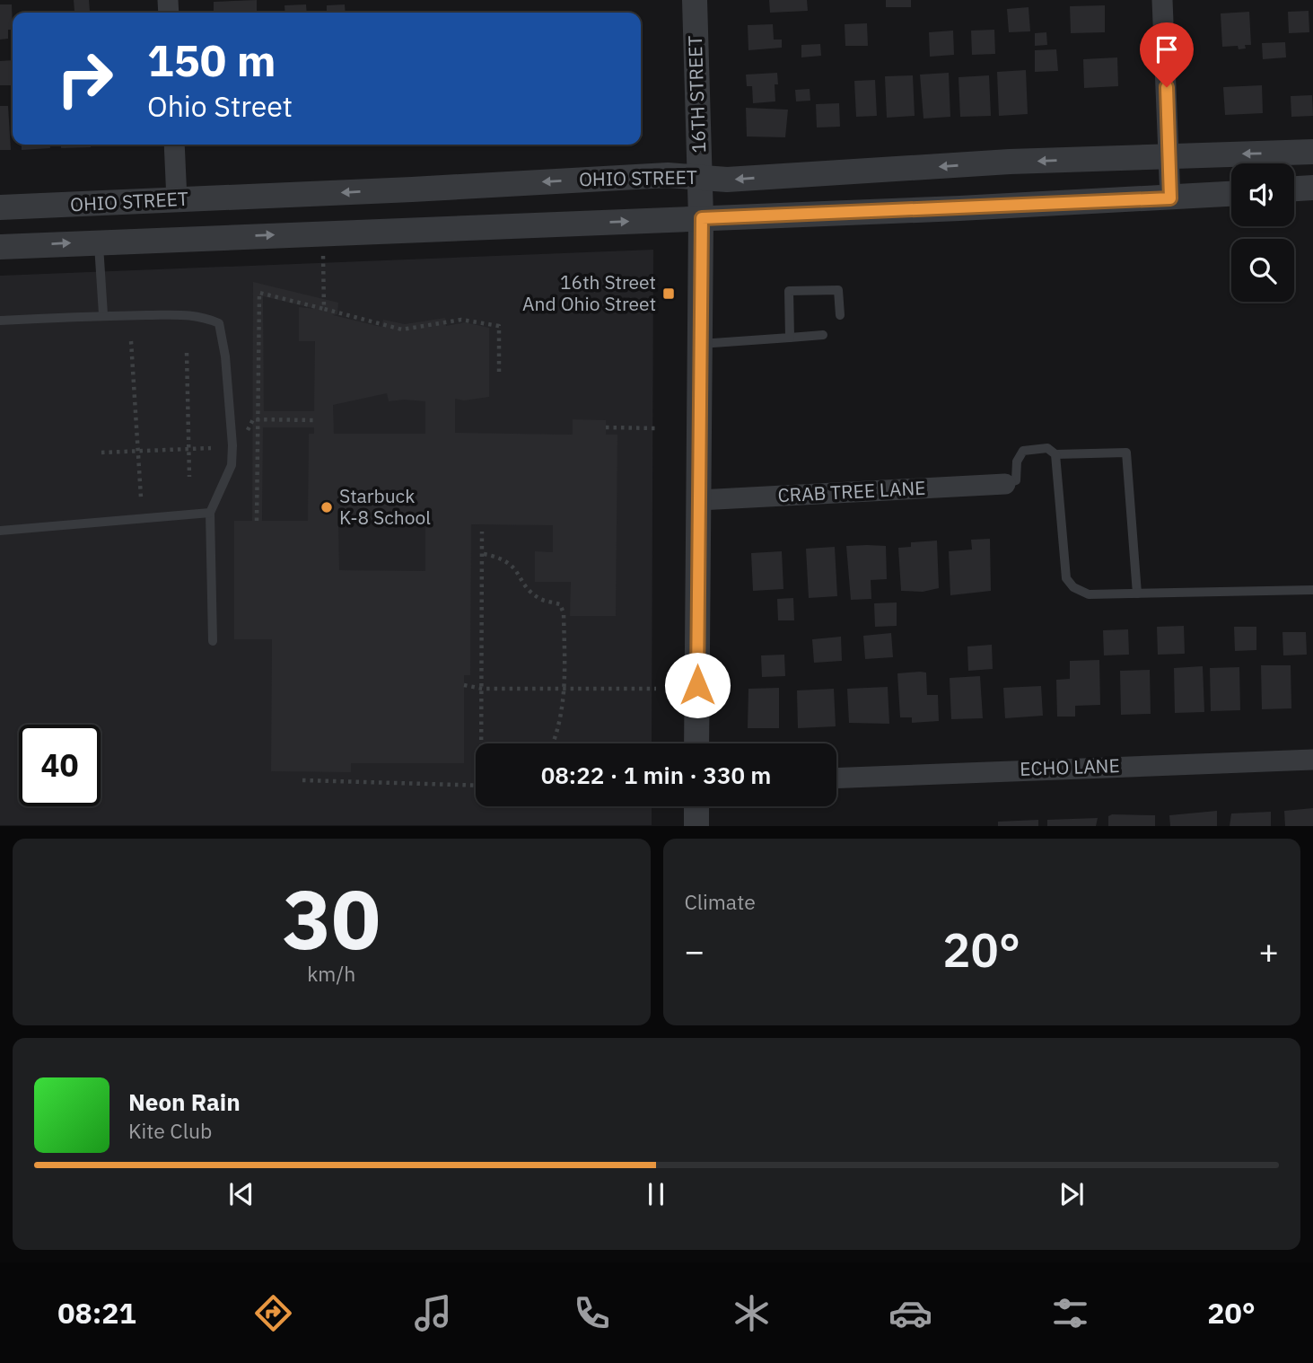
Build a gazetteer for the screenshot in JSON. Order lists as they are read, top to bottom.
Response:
{
  "streets": {
    "street": [
      "16TH STREET",
      "OHIO STREET",
      "CRAB TREE LANE",
      "ECHO LANE"
    ]
  },
  "crossings": [
    ["16TH STREET", "OHIO STREET"],
    ["16TH STREET", "CRAB TREE LANE"]
  ],
  "places": {
    "transit": ["16th Street And Ohio Street"],
    "other": ["Starbuck K-8 School"]
  },
  "page": {
    "turn": ["150 m", "Ohio Street"],
    "limit": "40",
    "trip": "08:22 · 1 min · 330 m",
    "tile": [
      ["30", "km/h"],
      "Climate"
    ],
    "heat": ["−", "20°", "+"],
    "song": ["Neon Rain", "Kite Club"],
    "tabs": ["08:21", "20°"]
  }
}
